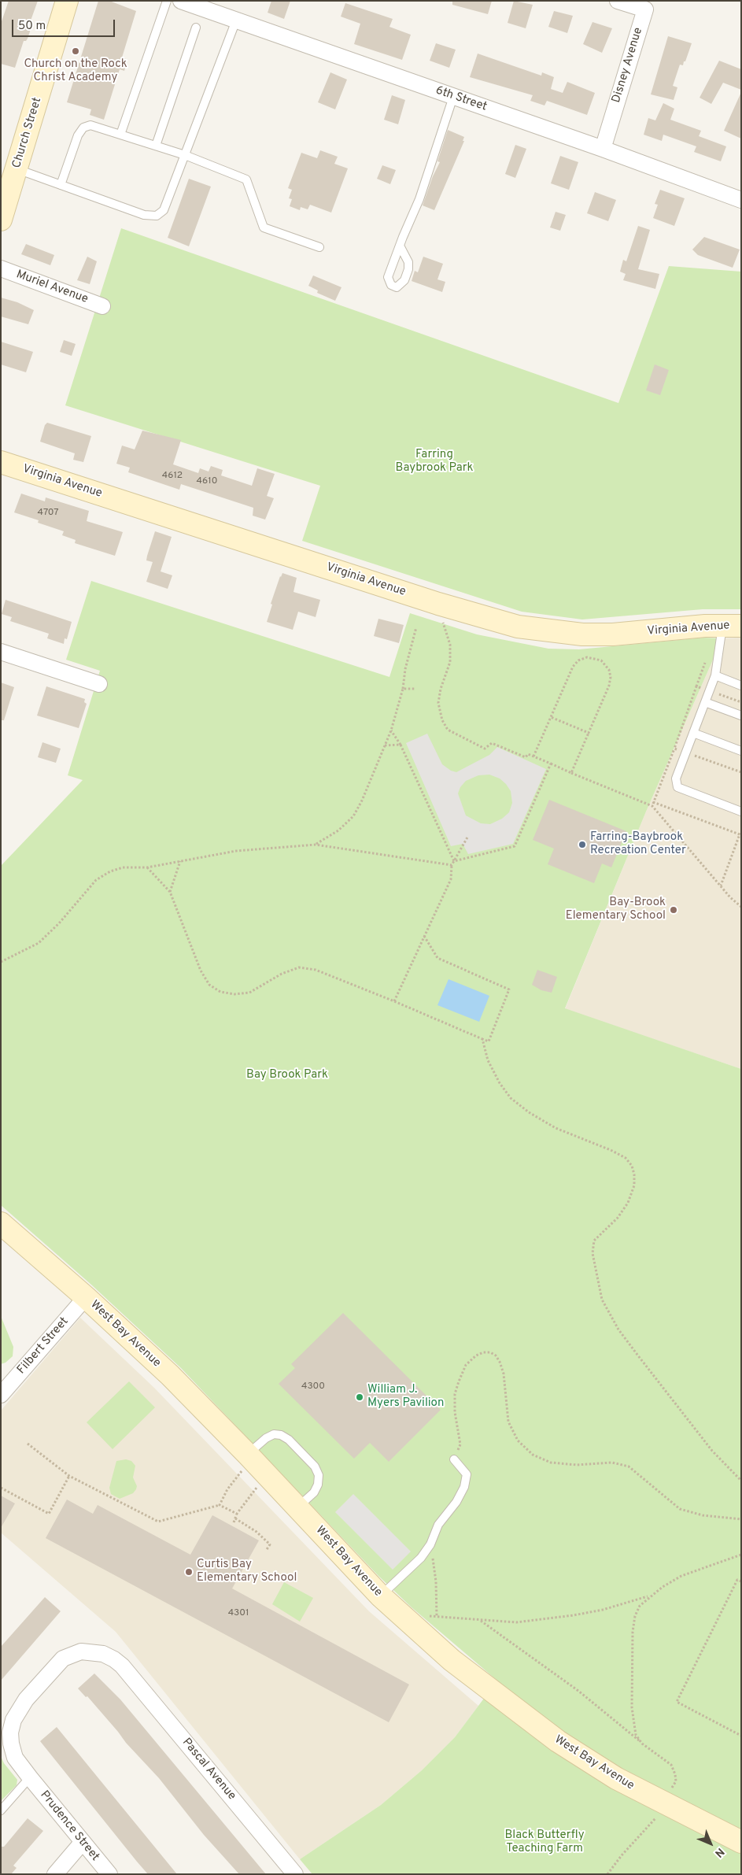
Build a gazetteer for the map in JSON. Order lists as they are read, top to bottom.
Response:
{
  "streets": {
    "street": [
      "Disney Avenue",
      "6th Street",
      "Church Street",
      "Muriel Avenue",
      "Virginia Avenue",
      "West Bay Avenue",
      "Filbert Street",
      "Pascal Avenue",
      "Prudence Street"
    ]
  },
  "crossings": [
    ["Disney Avenue", "6th Street"],
    ["West Bay Avenue", "Filbert Street"],
    ["Pascal Avenue", "Prudence Street"]
  ],
  "parks": ["Farring Baybrook Park", "Bay Brook Park", "Black Butterfly Teaching Farm"],
  "places": [
    "Church on the Rock Christ Academy",
    "Farring-Baybrook Recreation Center",
    "Bay-Brook Elementary School",
    "William J. Myers Pavilion",
    "Curtis Bay Elementary School"
  ],
  "house_numbers": [
    "4612",
    "4610",
    "4707",
    "4300",
    "4301"
  ],
  "scale_bar": "50 m",
  "north": "bottom right"
}
